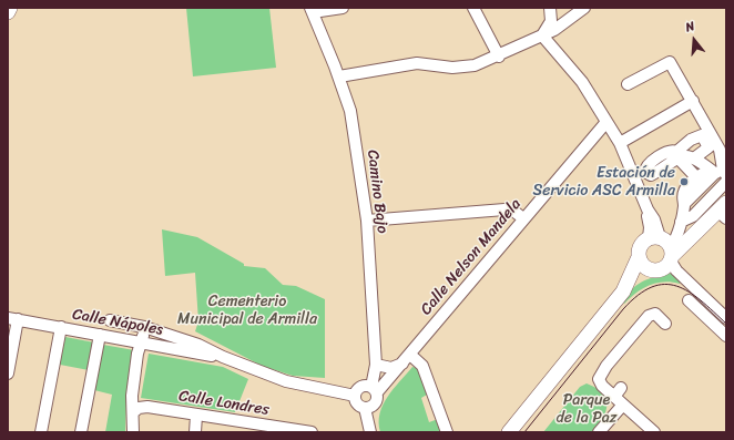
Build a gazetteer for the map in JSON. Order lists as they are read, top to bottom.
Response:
{
  "streets": {
    "street": [
      "Camino Bajo",
      "Calle Nelson Mandela",
      "Calle Nápoles",
      "Calle Londres"
    ]
  },
  "crossings": [
    ["Camino Bajo", "Calle Nelson Mandela"],
    ["Camino Bajo", "Calle Nápoles"],
    ["Calle Nelson Mandela", "Calle Nápoles"]
  ],
  "parks": ["Cementerio Municipal de Armilla", "Parque de la Paz"],
  "places": ["Estación de Servicio ASC Armilla"],
  "north": "top"
}
